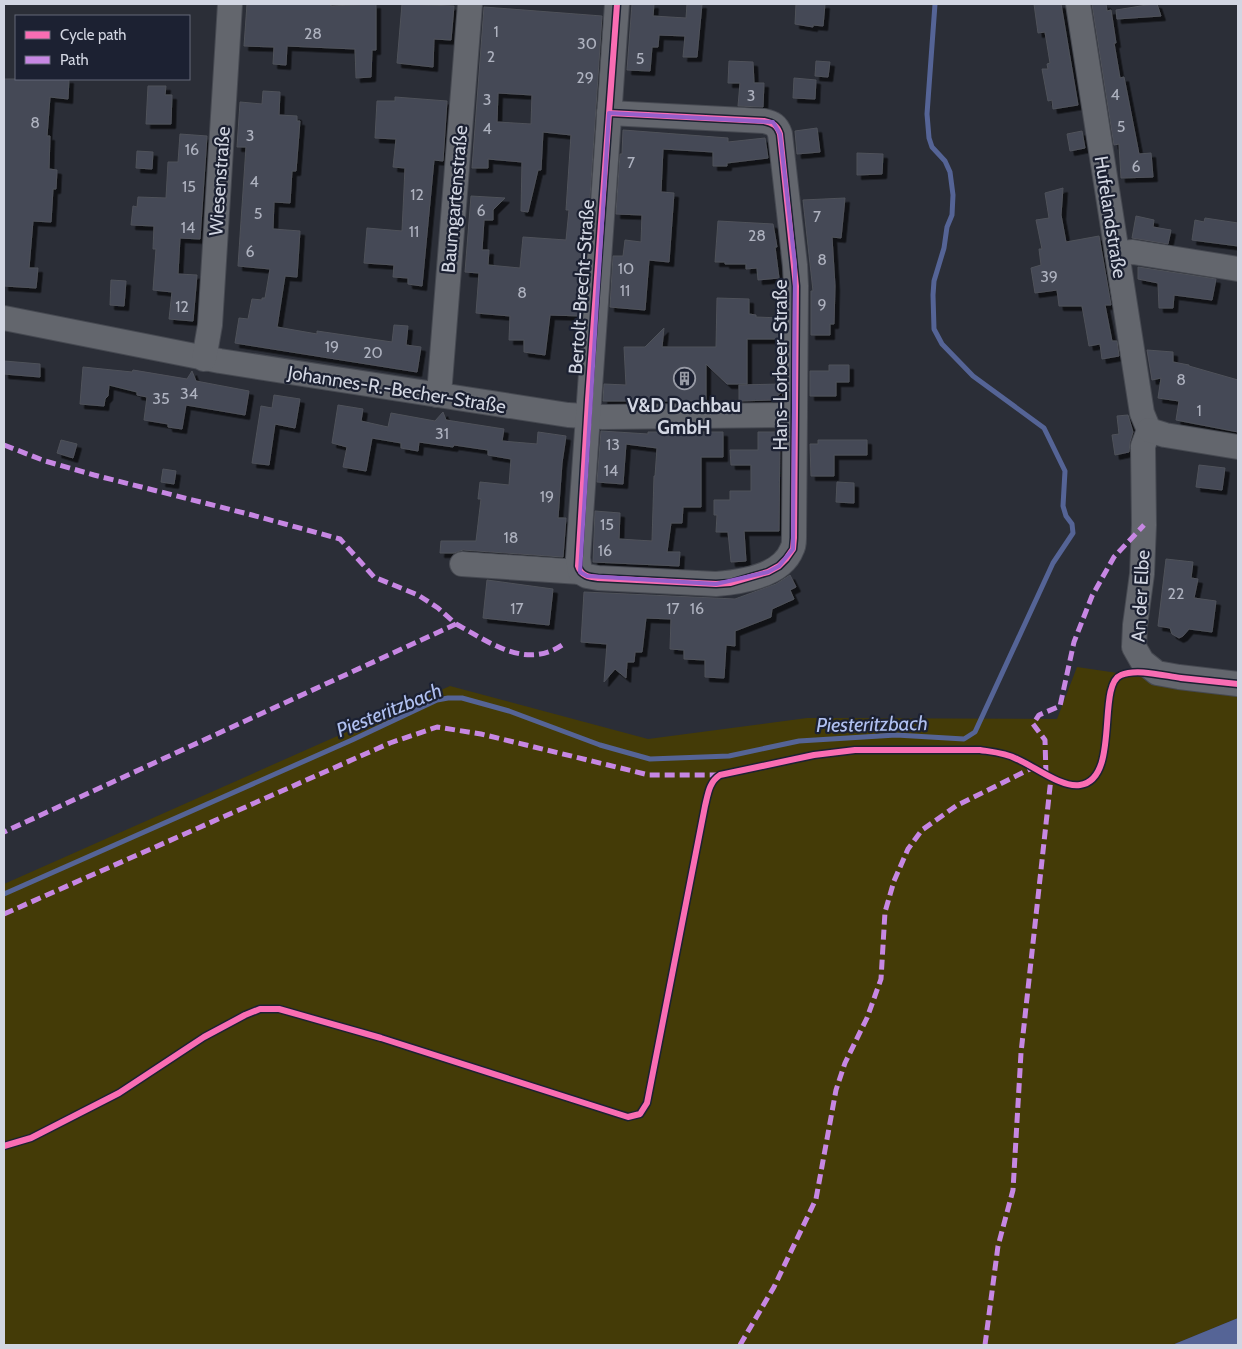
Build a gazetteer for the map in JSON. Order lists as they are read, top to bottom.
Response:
{
  "streets": {
    "street": [
      "Wiesenstraße",
      "Baumgartenstraße",
      "Hufelandstraße",
      "Bertolt-Brecht-Straße",
      "Hans-Lorbeer-Straße",
      "Johannes-R.-Becher-Straße",
      "An der Elbe"
    ]
  },
  "crossings": [
    ["Wiesenstraße", "Johannes-R.-Becher-Straße"],
    ["Baumgartenstraße", "Johannes-R.-Becher-Straße"],
    ["Hufelandstraße", "An der Elbe"],
    ["Bertolt-Brecht-Straße", "Hans-Lorbeer-Straße"],
    ["Bertolt-Brecht-Straße", "Johannes-R.-Becher-Straße"],
    ["Hans-Lorbeer-Straße", "Johannes-R.-Becher-Straße"]
  ],
  "water": ["Piesteritzbach"],
  "places": {
    "building": ["V&D Dachbau GmbH"]
  },
  "house_numbers": [
    "1",
    "28",
    "30",
    "2",
    "5",
    "29",
    "4",
    "3",
    "3",
    "8",
    "5",
    "4",
    "3",
    "16",
    "7",
    "6",
    "4",
    "15",
    "12",
    "6",
    "5",
    "7",
    "14",
    "11",
    "28",
    "6",
    "8",
    "10",
    "39",
    "11",
    "8",
    "9",
    "12",
    "19",
    "20",
    "8",
    "34",
    "35",
    "1",
    "31",
    "13",
    "14",
    "19",
    "15",
    "18",
    "16",
    "22",
    "17",
    "17",
    "16"
  ],
  "legend": ["Cycle path", "Path"]
}
